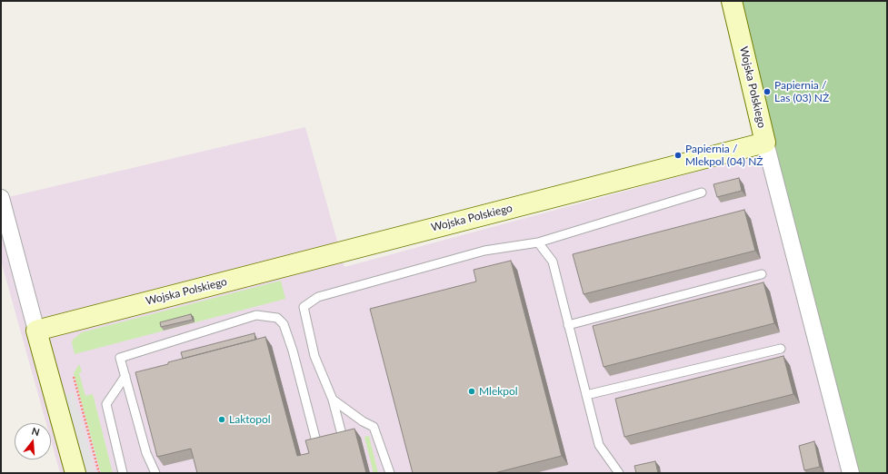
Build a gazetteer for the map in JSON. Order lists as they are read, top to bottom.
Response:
{
  "streets": {
    "street": ["Wojska Polskiego"]
  },
  "places": [
    "Papiernia / Las (03) NŻ",
    "Papiernia / Mlekpol (04) NŻ",
    "Mlekpol",
    "Laktopol"
  ],
  "north": "top"
}
